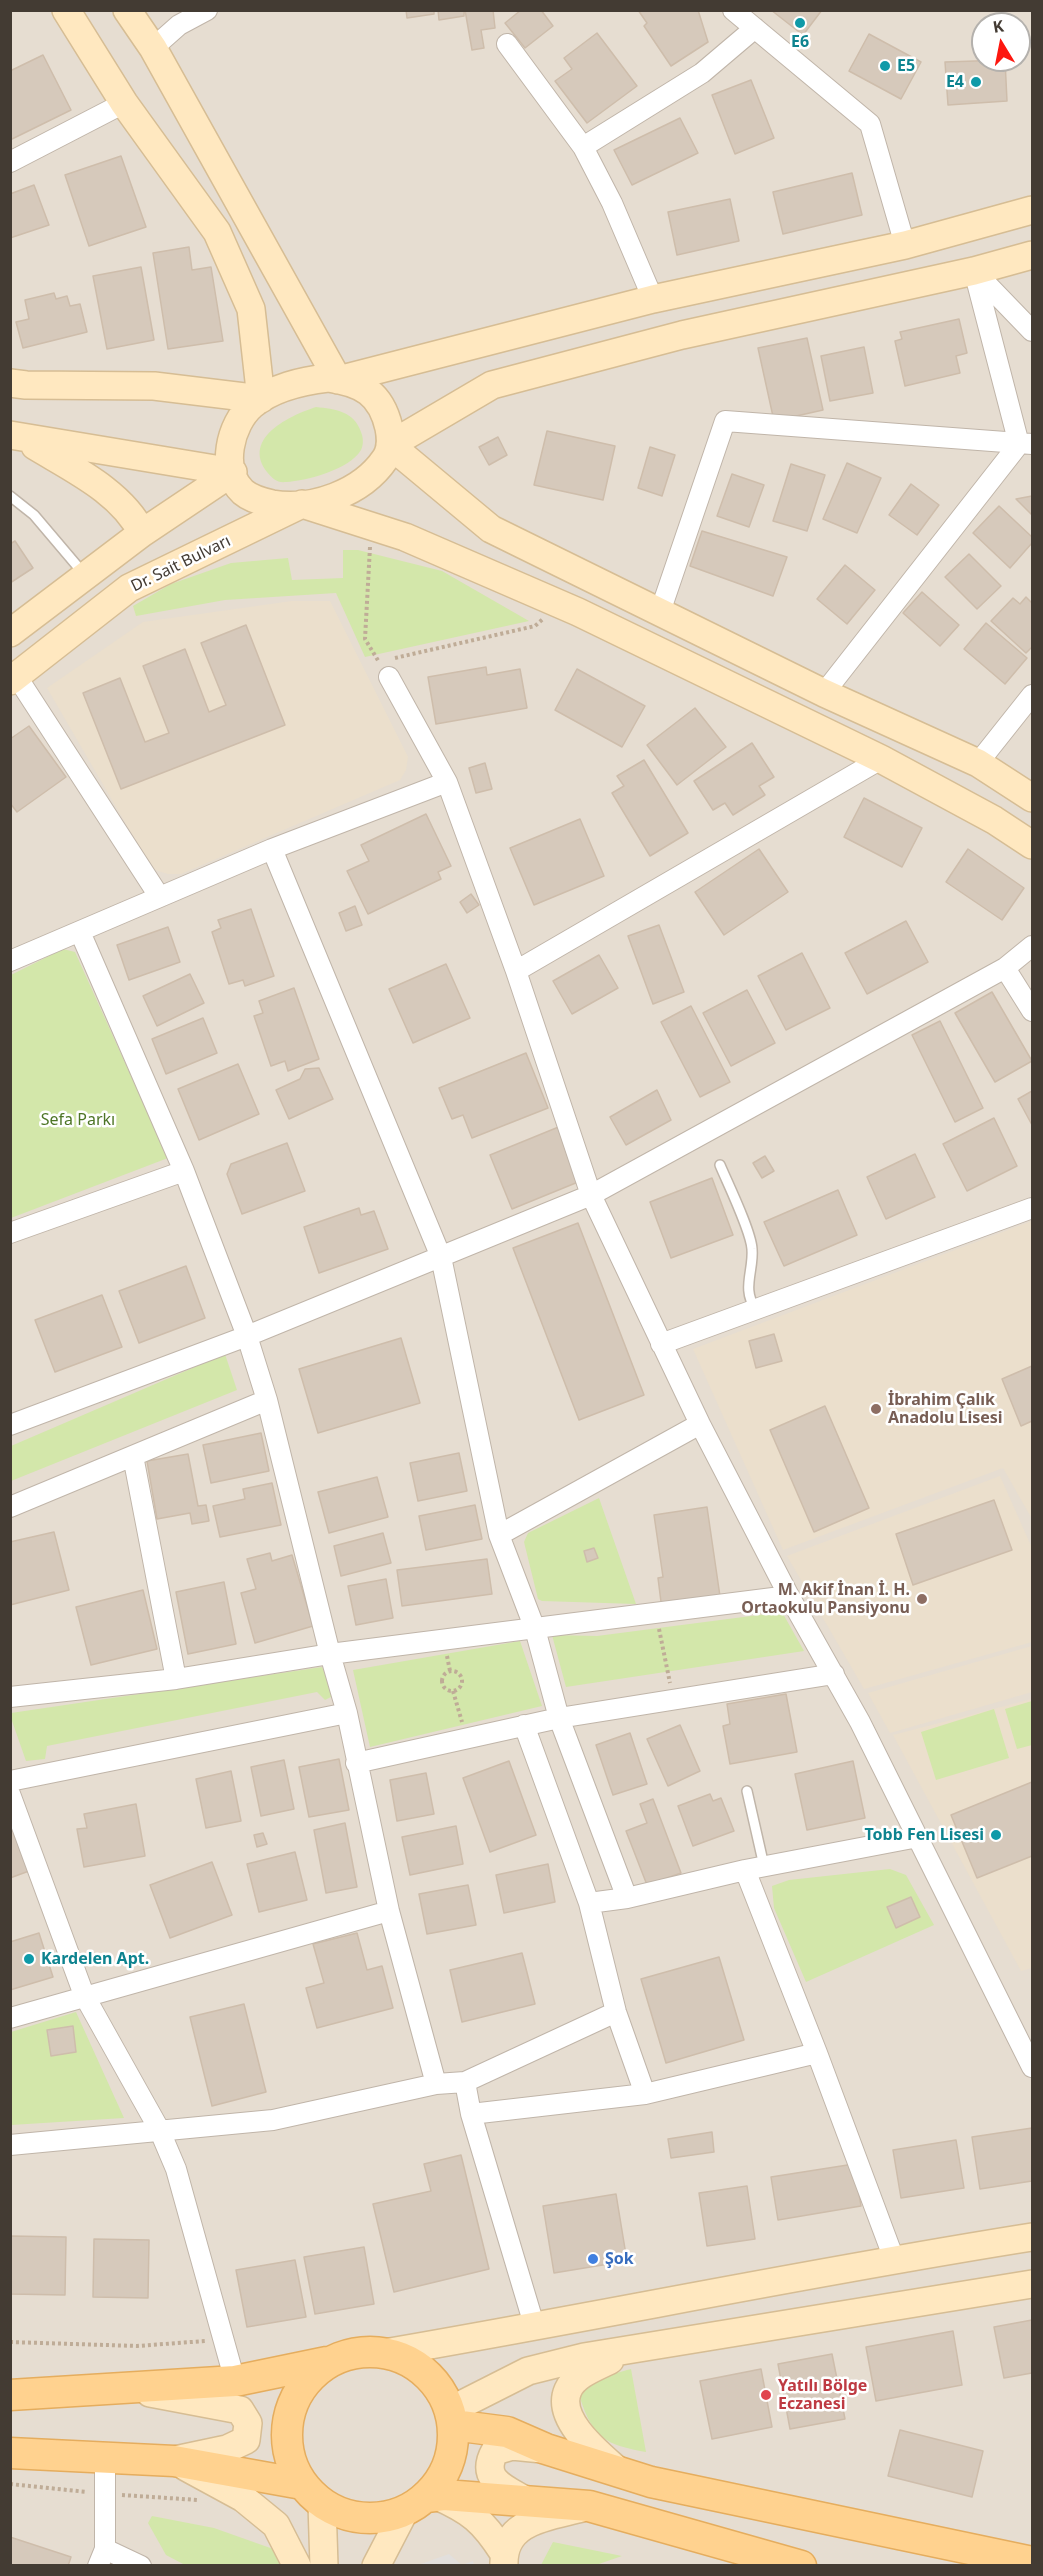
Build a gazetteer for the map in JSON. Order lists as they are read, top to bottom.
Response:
{
  "streets": {
    "main road": ["Dr. Sait Bulvarı"]
  },
  "parks": ["Sefa Parkı"],
  "places": [
    "E6",
    "E5",
    "E4",
    "İbrahim Çalık Anadolu Lisesi",
    "M. Akif İnan İ. H. Ortaokulu Pansiyonu",
    "Tobb Fen Lisesi",
    "Kardelen Apt.",
    "Şok",
    "Yatılı Bölge Eczanesi"
  ],
  "north": "top"
}
